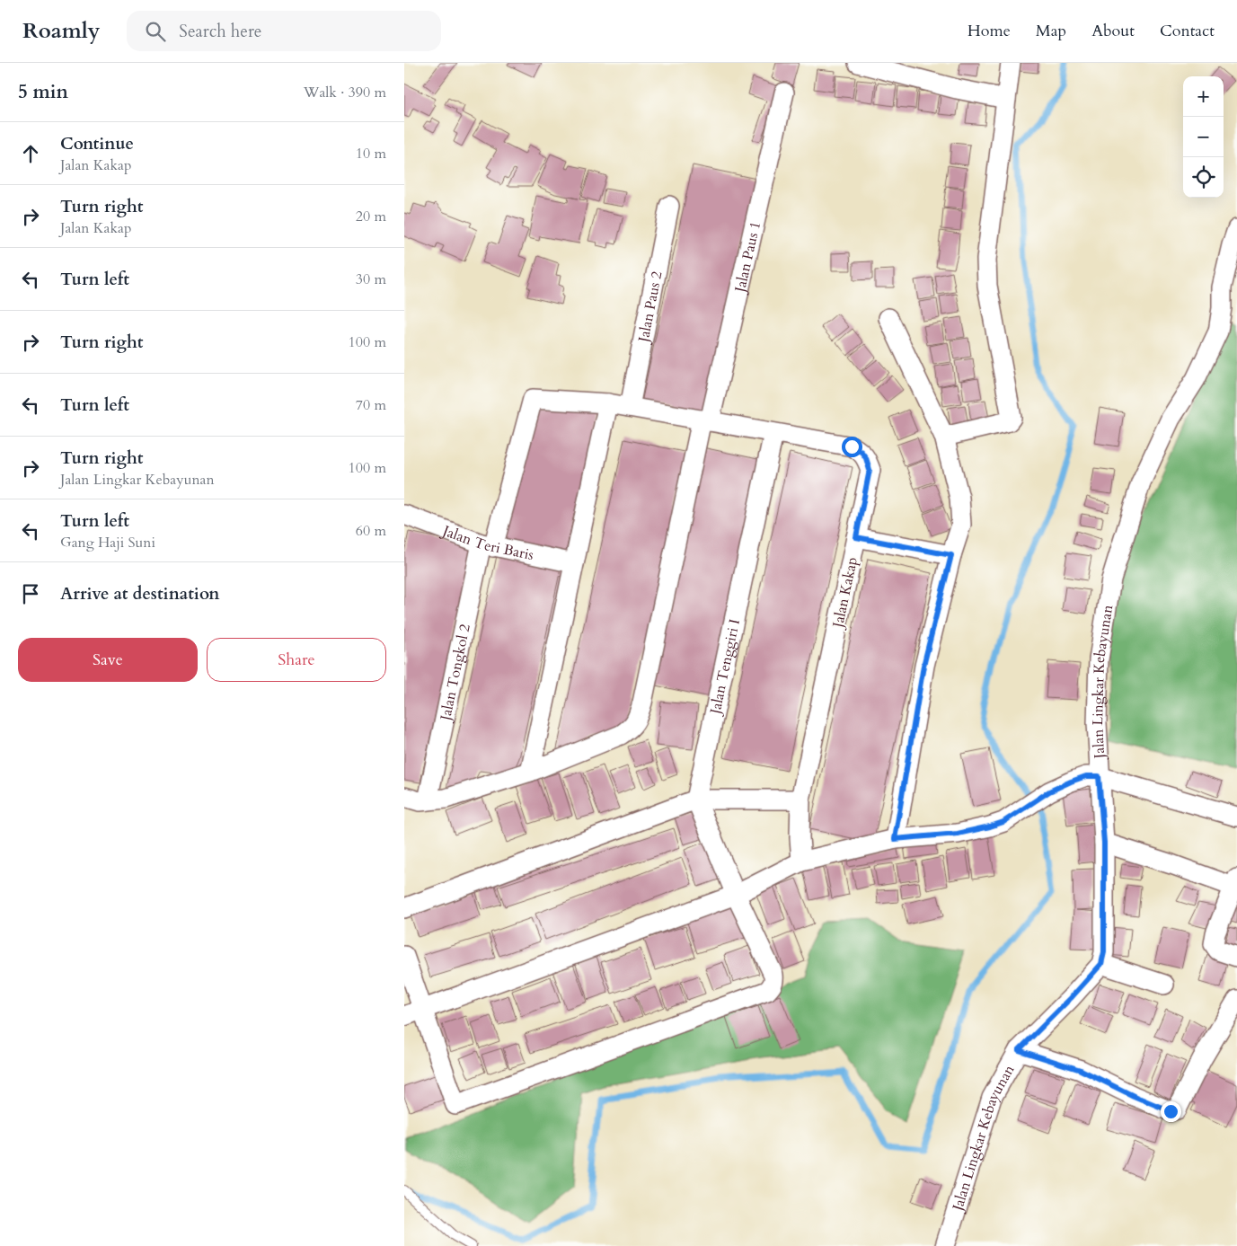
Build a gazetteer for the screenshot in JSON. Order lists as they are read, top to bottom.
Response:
{
  "streets": {
    "street": [
      "Jalan Paus 1",
      "Jalan Paus 2",
      "Jalan Teri Baris",
      "Jalan Kakap",
      "Jalan Tenggiri I",
      "Jalan Tongkol 2",
      "Jalan Lingkar Kebayunan"
    ]
  },
  "crossings": [
    ["Jalan Paus 1", "Jalan Kakap"],
    ["Jalan Paus 1", "Jalan Tongkol 2"],
    ["Jalan Paus 2", "Jalan Kakap"],
    ["Jalan Teri Baris", "Jalan Tongkol 2"],
    ["Jalan Kakap", "Jalan Tenggiri I"],
    ["Jalan Kakap", "Jalan Tongkol 2"]
  ],
  "page": {
    "header": "Roamly",
    "search": "Search here",
    "nav": [
      "Home",
      "Map",
      "About",
      "Contact"
    ],
    "heading": ["5 min", "Walk · 390 m"],
    "map_buttons": ["+", "−"],
    "list": [
      ["Continue", "Jalan Kakap", "10 m"],
      ["Turn right", "Jalan Kakap", "20 m"],
      ["Turn left", "30 m"],
      ["Turn right", "100 m"],
      ["Turn left", "70 m"],
      ["Turn right", "Jalan Lingkar Kebayunan", "100 m"],
      ["Turn left", "Gang Haji Suni", "60 m"],
      "Arrive at destination"
    ],
    "buttons": ["Save", "Share"]
  }
}
